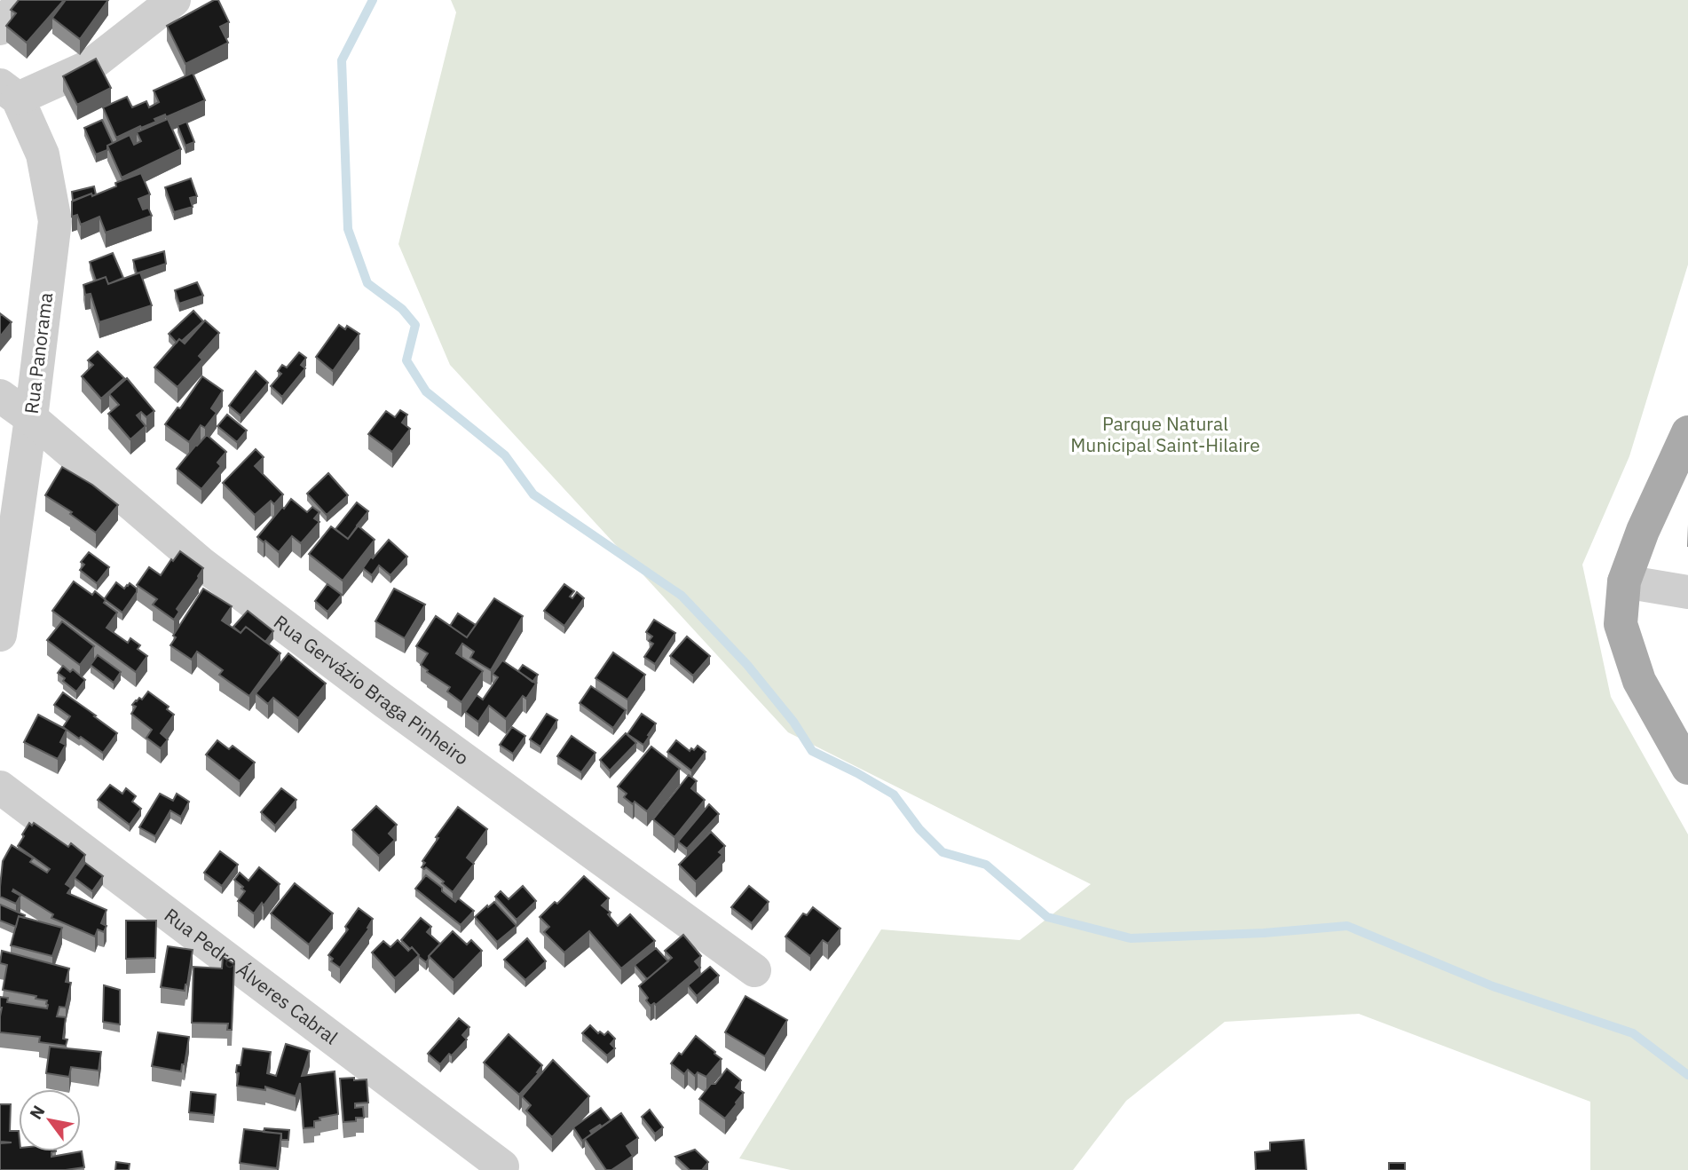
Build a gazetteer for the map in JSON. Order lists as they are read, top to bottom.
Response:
{
  "streets": {
    "street": ["Rua Panorama", "Rua Gervázio Braga Pinheiro", "Rua Pedro Álveres Cabral"]
  },
  "crossings": [
    ["Rua Panorama", "Rua Gervázio Braga Pinheiro"]
  ],
  "parks": ["Parque Natural Municipal Saint-Hilaire"],
  "north": "top left"
}
